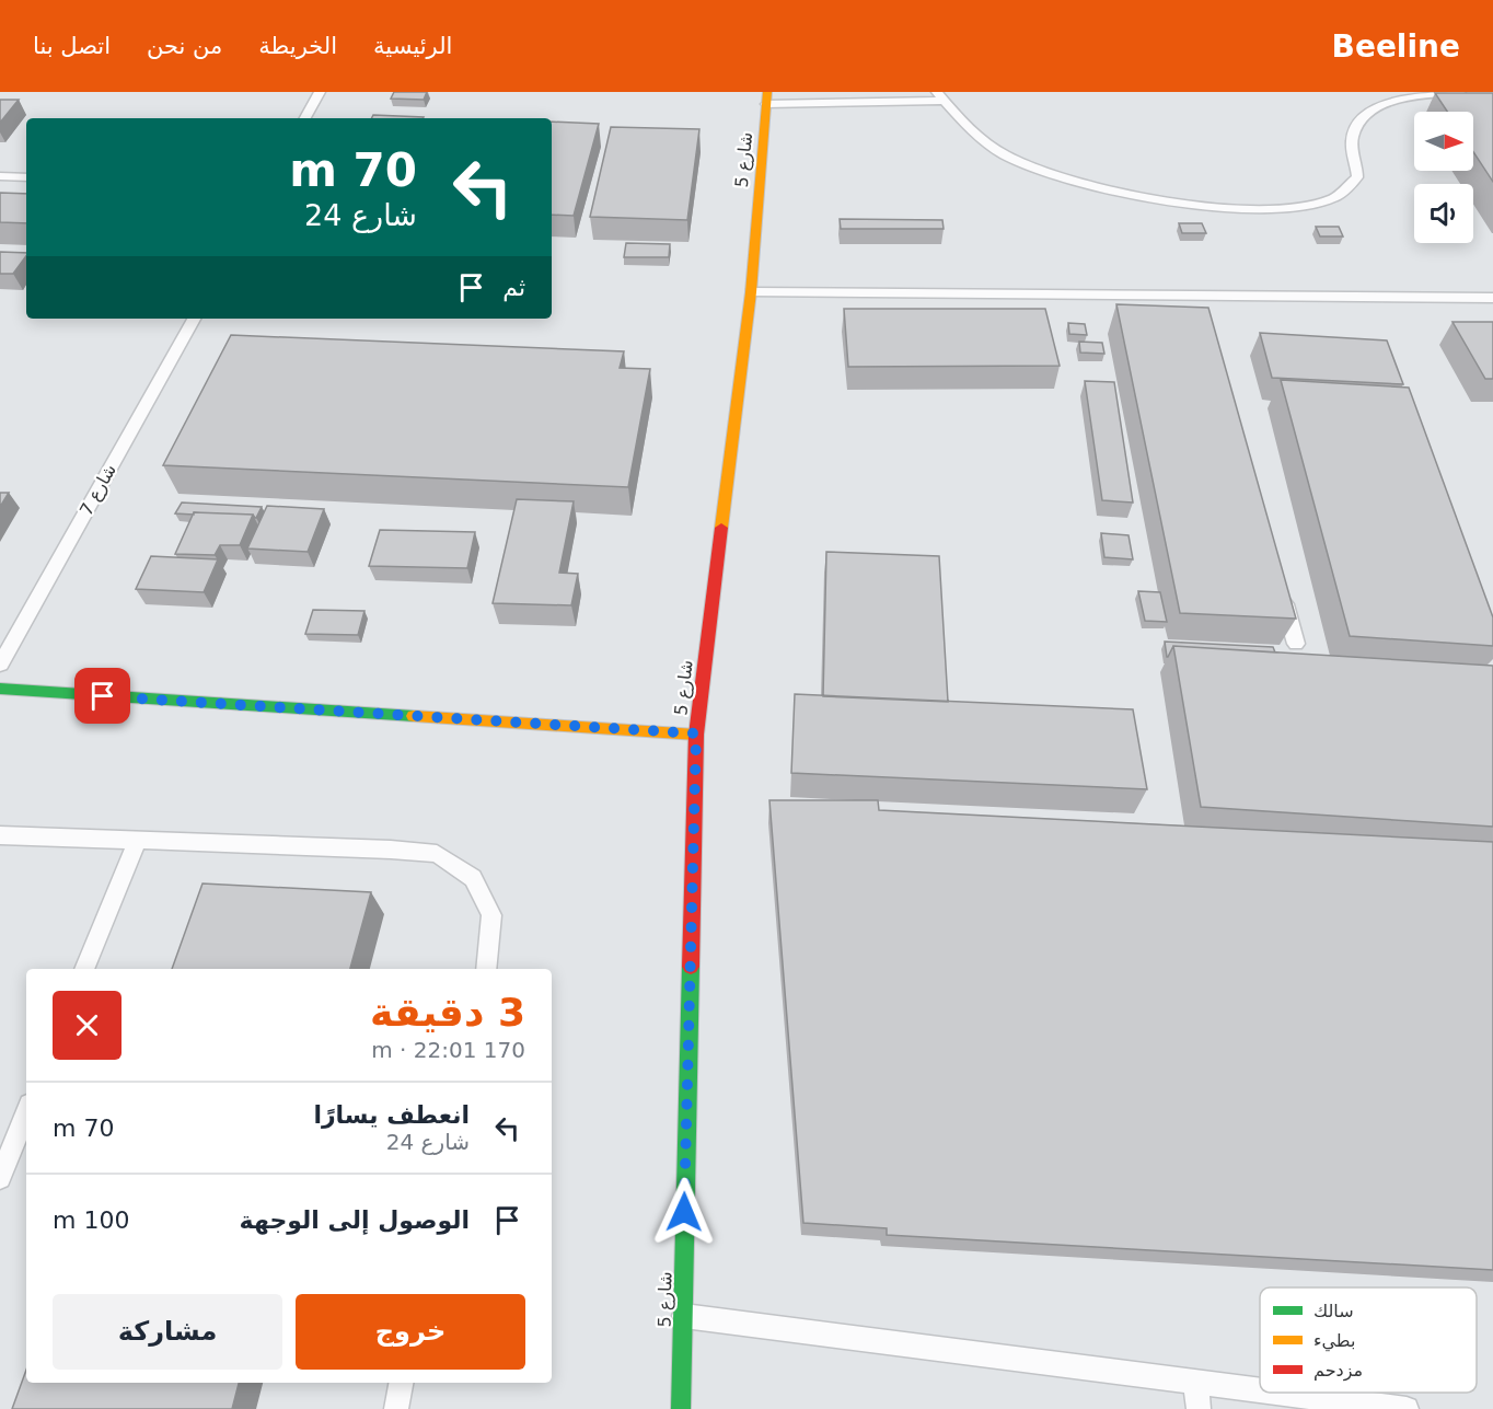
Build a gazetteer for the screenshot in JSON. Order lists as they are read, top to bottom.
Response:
{
  "streets": {
    "street": ["شارع 5"],
    "lane": ["شارع 7"]
  },
  "legend": ["سالك", "بطيء", "مزدحم"],
  "north": "right",
  "page": {
    "header": "Beeline",
    "nav": [
      "الرئيسية",
      "الخريطة",
      "من نحن",
      "اتصل بنا"
    ],
    "turn": ["70 m", "شارع 24"],
    "then": "ثم",
    "heading": ["3 دقيقة", "170 m · 22:01"],
    "list": [
      {
        "name": "انعطف يسارًا",
        "note": "شارع 24",
        "value": "70 m"
      },
      {
        "name": "الوصول إلى الوجهة",
        "value": "100 m"
      }
    ],
    "buttons": ["خروج", "مشاركة"]
  }
}
